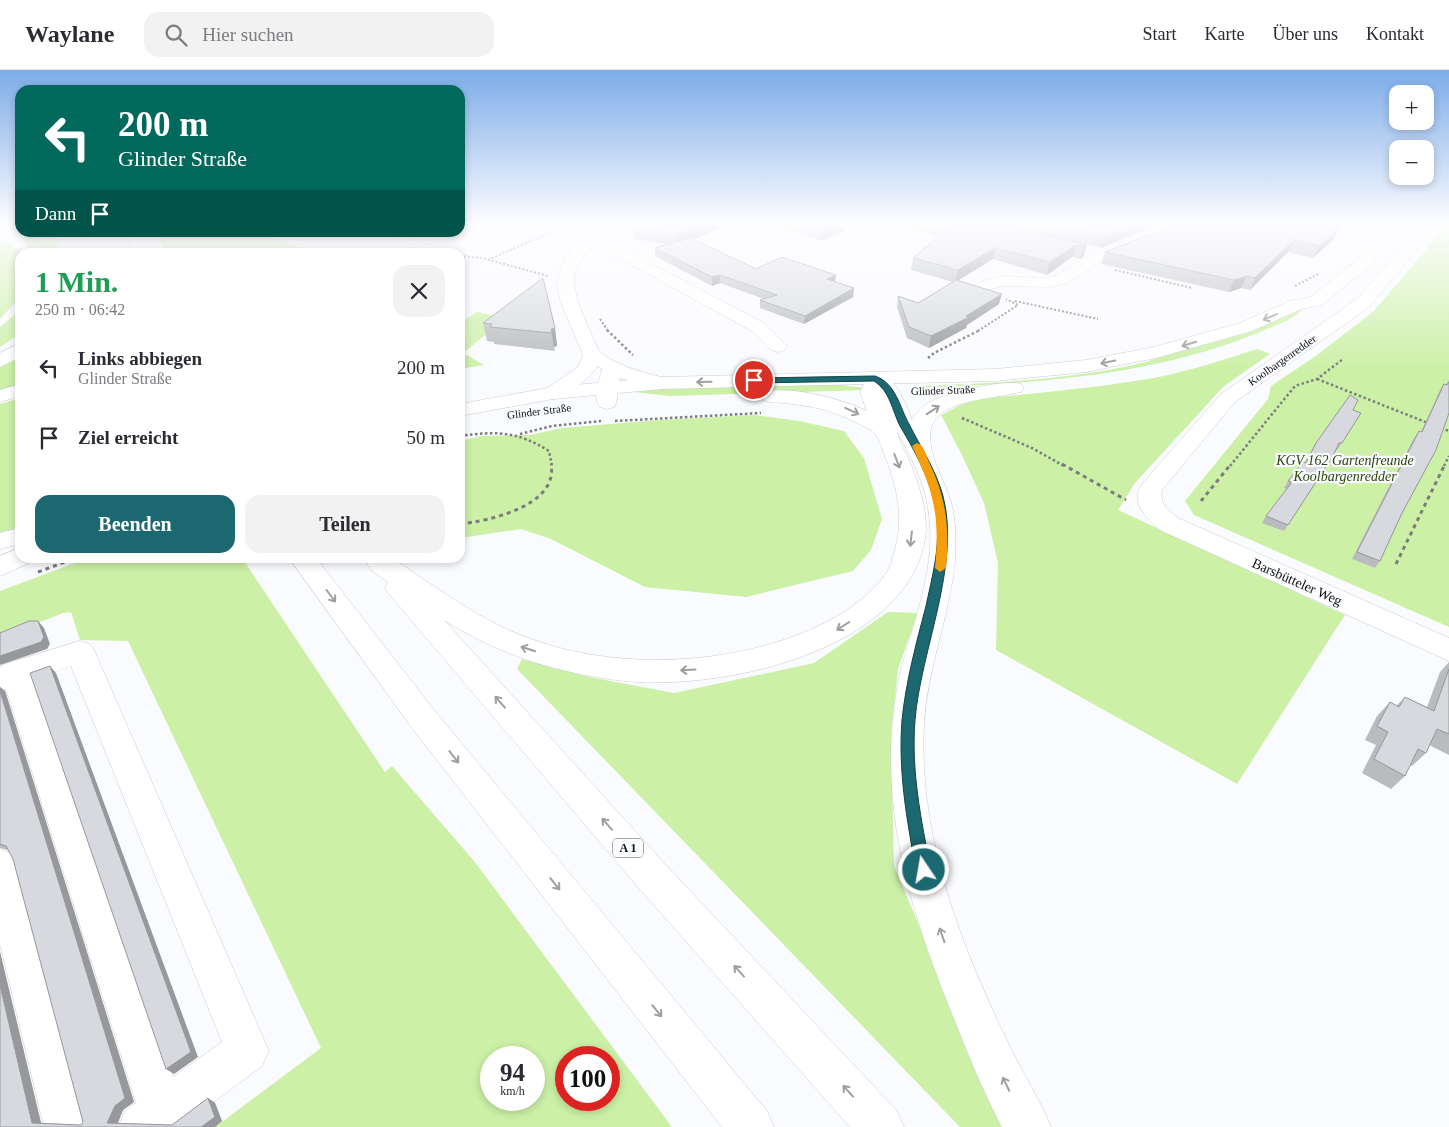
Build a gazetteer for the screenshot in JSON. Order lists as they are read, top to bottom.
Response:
{
  "streets": {
    "main road": [
      "Koolbargenredder",
      "Glinder Straße",
      "Barsbütteler Weg",
      "A 1"
    ]
  },
  "crossings": [
    ["Koolbargenredder", "Barsbütteler Weg"]
  ],
  "parks": ["KGV 162 Gartenfreunde Koolbargenredder"],
  "page": {
    "header": "Waylane",
    "search": "Hier suchen",
    "nav": [
      "Start",
      "Karte",
      "Über uns",
      "Kontakt"
    ],
    "map_buttons": ["+", "−"],
    "turn": ["200 m", "Glinder Straße"],
    "then": "Dann",
    "heading": ["1 Min.", "250 m · 06:42"],
    "list": [
      {
        "name": "Links abbiegen",
        "note": "Glinder Straße",
        "value": "200 m"
      },
      {
        "name": "Ziel erreicht",
        "value": "50 m"
      }
    ],
    "buttons": ["Beenden", "Teilen"],
    "speed": "94 km/h",
    "limit": "100"
  }
}
